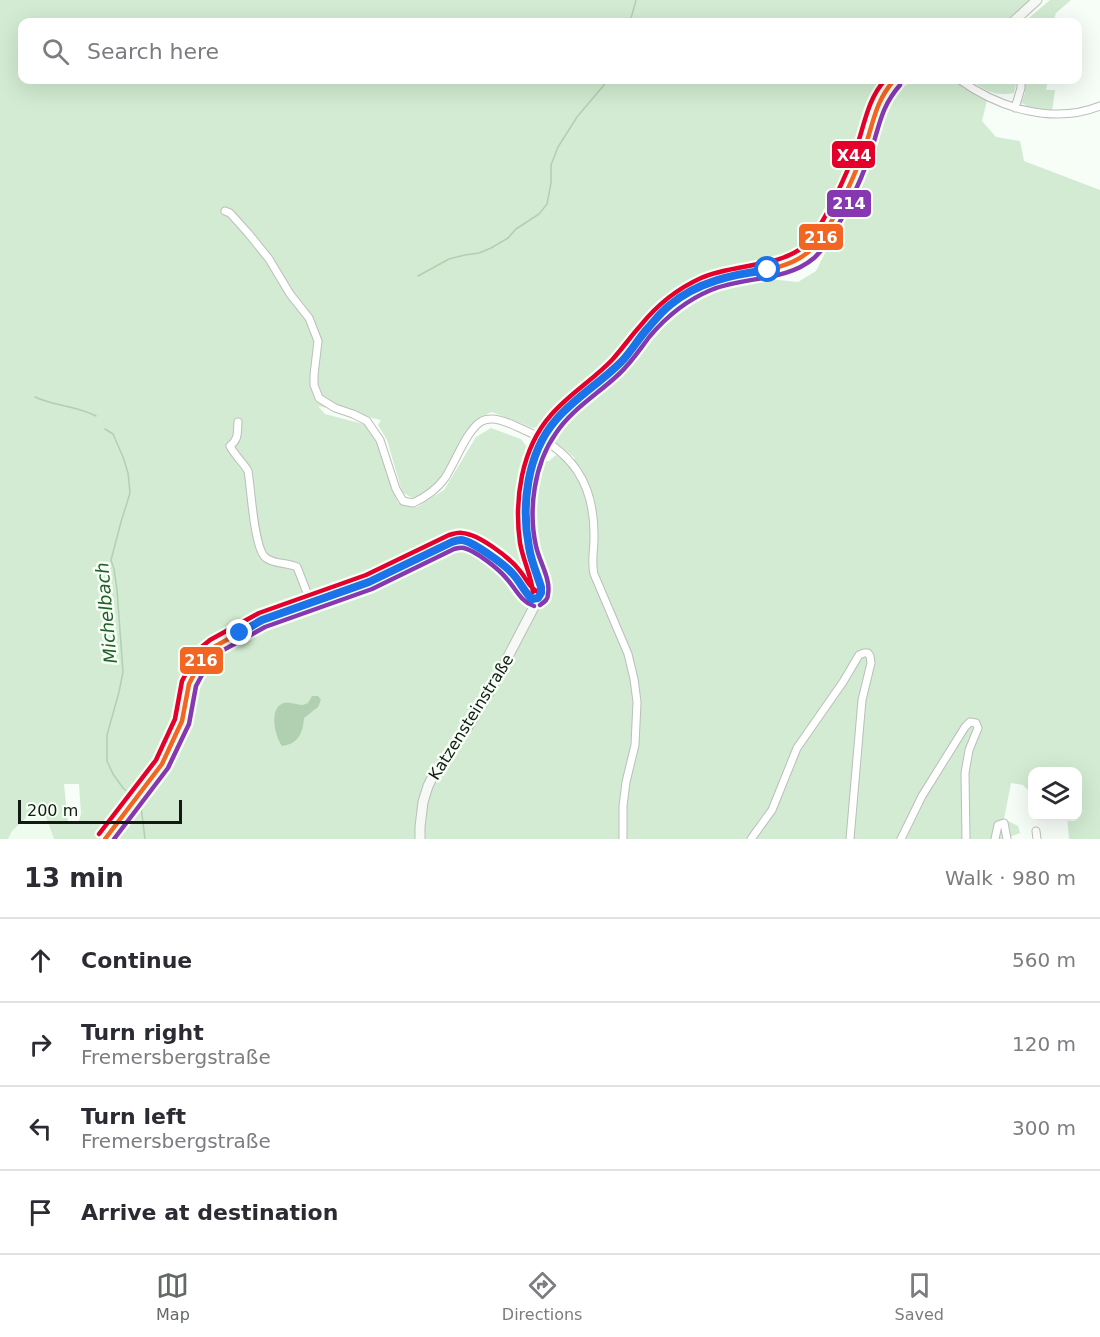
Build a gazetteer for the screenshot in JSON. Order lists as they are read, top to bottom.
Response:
{
  "streets": {
    "main road": ["Katzensteinstraße"]
  },
  "water": ["Michelbach"],
  "lines": ["transit line 216", "transit line X44", "transit line 214"],
  "scale_bar": "200 m",
  "page": {
    "search": "Search here",
    "scale": "200 m",
    "heading": ["13 min", "Walk · 980 m"],
    "list": [
      ["Continue", "560 m"],
      ["Turn right", "Fremersbergstraße", "120 m"],
      ["Turn left", "Fremersbergstraße", "300 m"],
      "Arrive at destination"
    ],
    "nav": ["Map", "Directions", "Saved"]
  }
}
